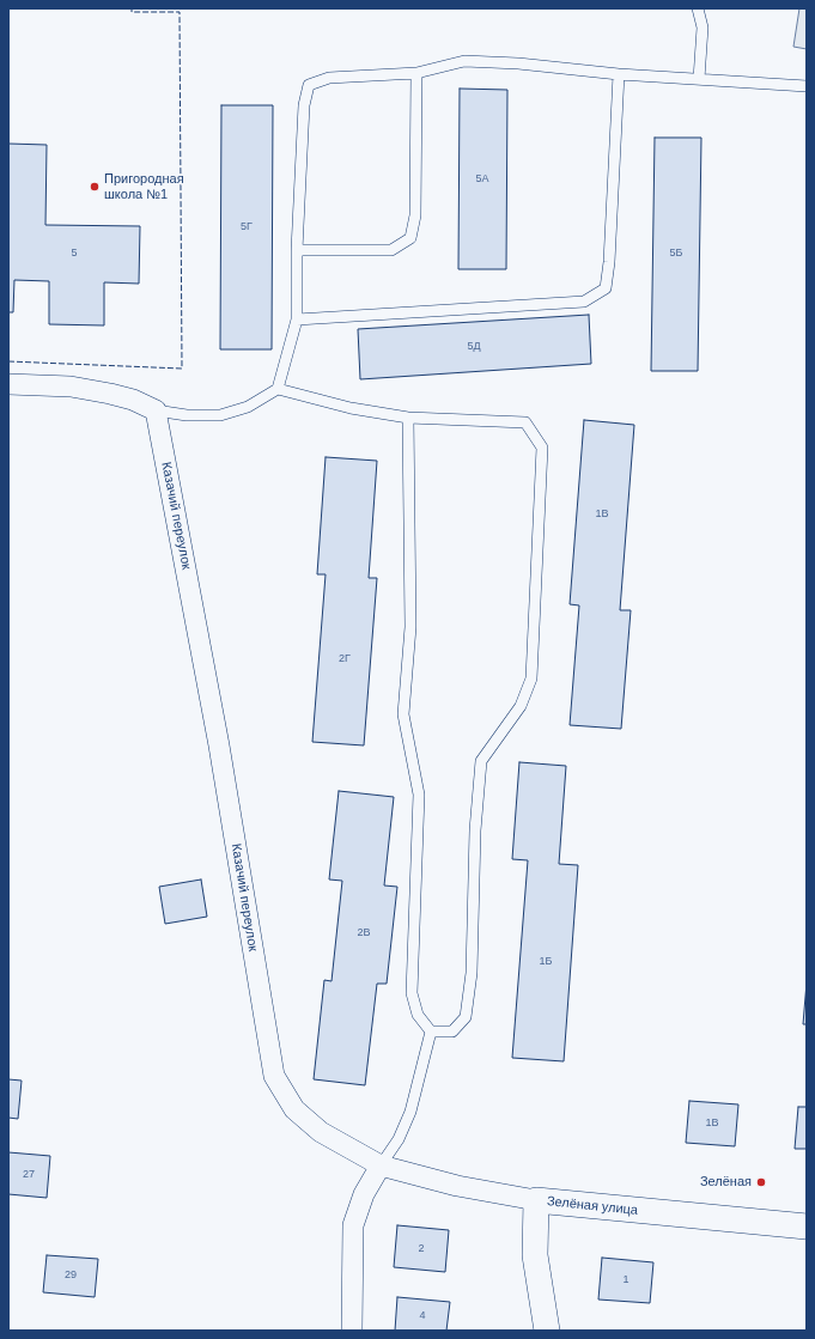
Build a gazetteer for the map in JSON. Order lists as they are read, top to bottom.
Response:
{
  "streets": {
    "street": ["Казачий переулок", "Зелёная улица"]
  },
  "crossings": [
    ["Казачий переулок", "Зелёная улица"]
  ],
  "places": ["Пригородная школа №1", "Зелёная"],
  "house_numbers": [
    "5А",
    "5Г",
    "5",
    "5Б",
    "5Д",
    "1В",
    "2Г",
    "2В",
    "1Б",
    "1В",
    "27",
    "2",
    "29",
    "1",
    "4"
  ]
}
